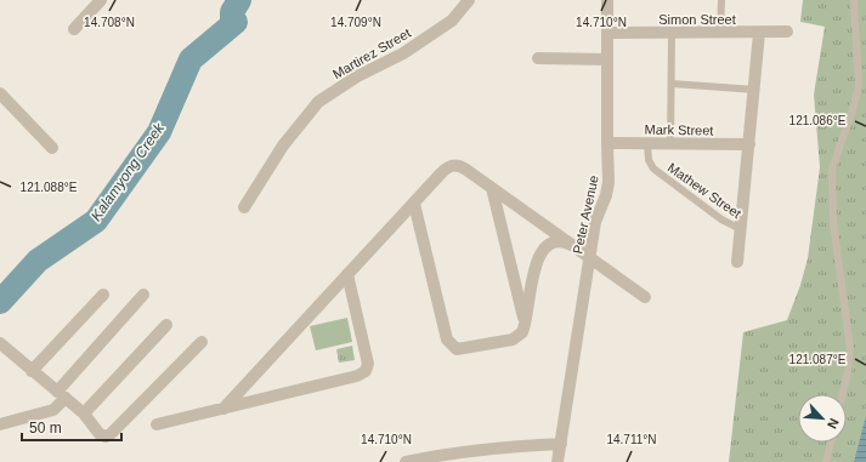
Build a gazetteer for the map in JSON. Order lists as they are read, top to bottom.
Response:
{
  "streets": {
    "street": [
      "Simon Street",
      "Martirez Street",
      "Mark Street",
      "Peter Avenue"
    ],
    "lane": ["Mathew Street"]
  },
  "crossings": [
    ["Simon Street", "Peter Avenue"],
    ["Mark Street", "Mathew Street"],
    ["Mark Street", "Peter Avenue"]
  ],
  "water": ["Kalamyong Creek"],
  "scale_bar": "50 m",
  "north": "bottom right",
  "coordinates": [
    "14.708°N",
    "14.709°N",
    "14.710°N",
    "121.086°E",
    "121.088°E",
    "121.087°E",
    "14.711°N"
  ]
}
